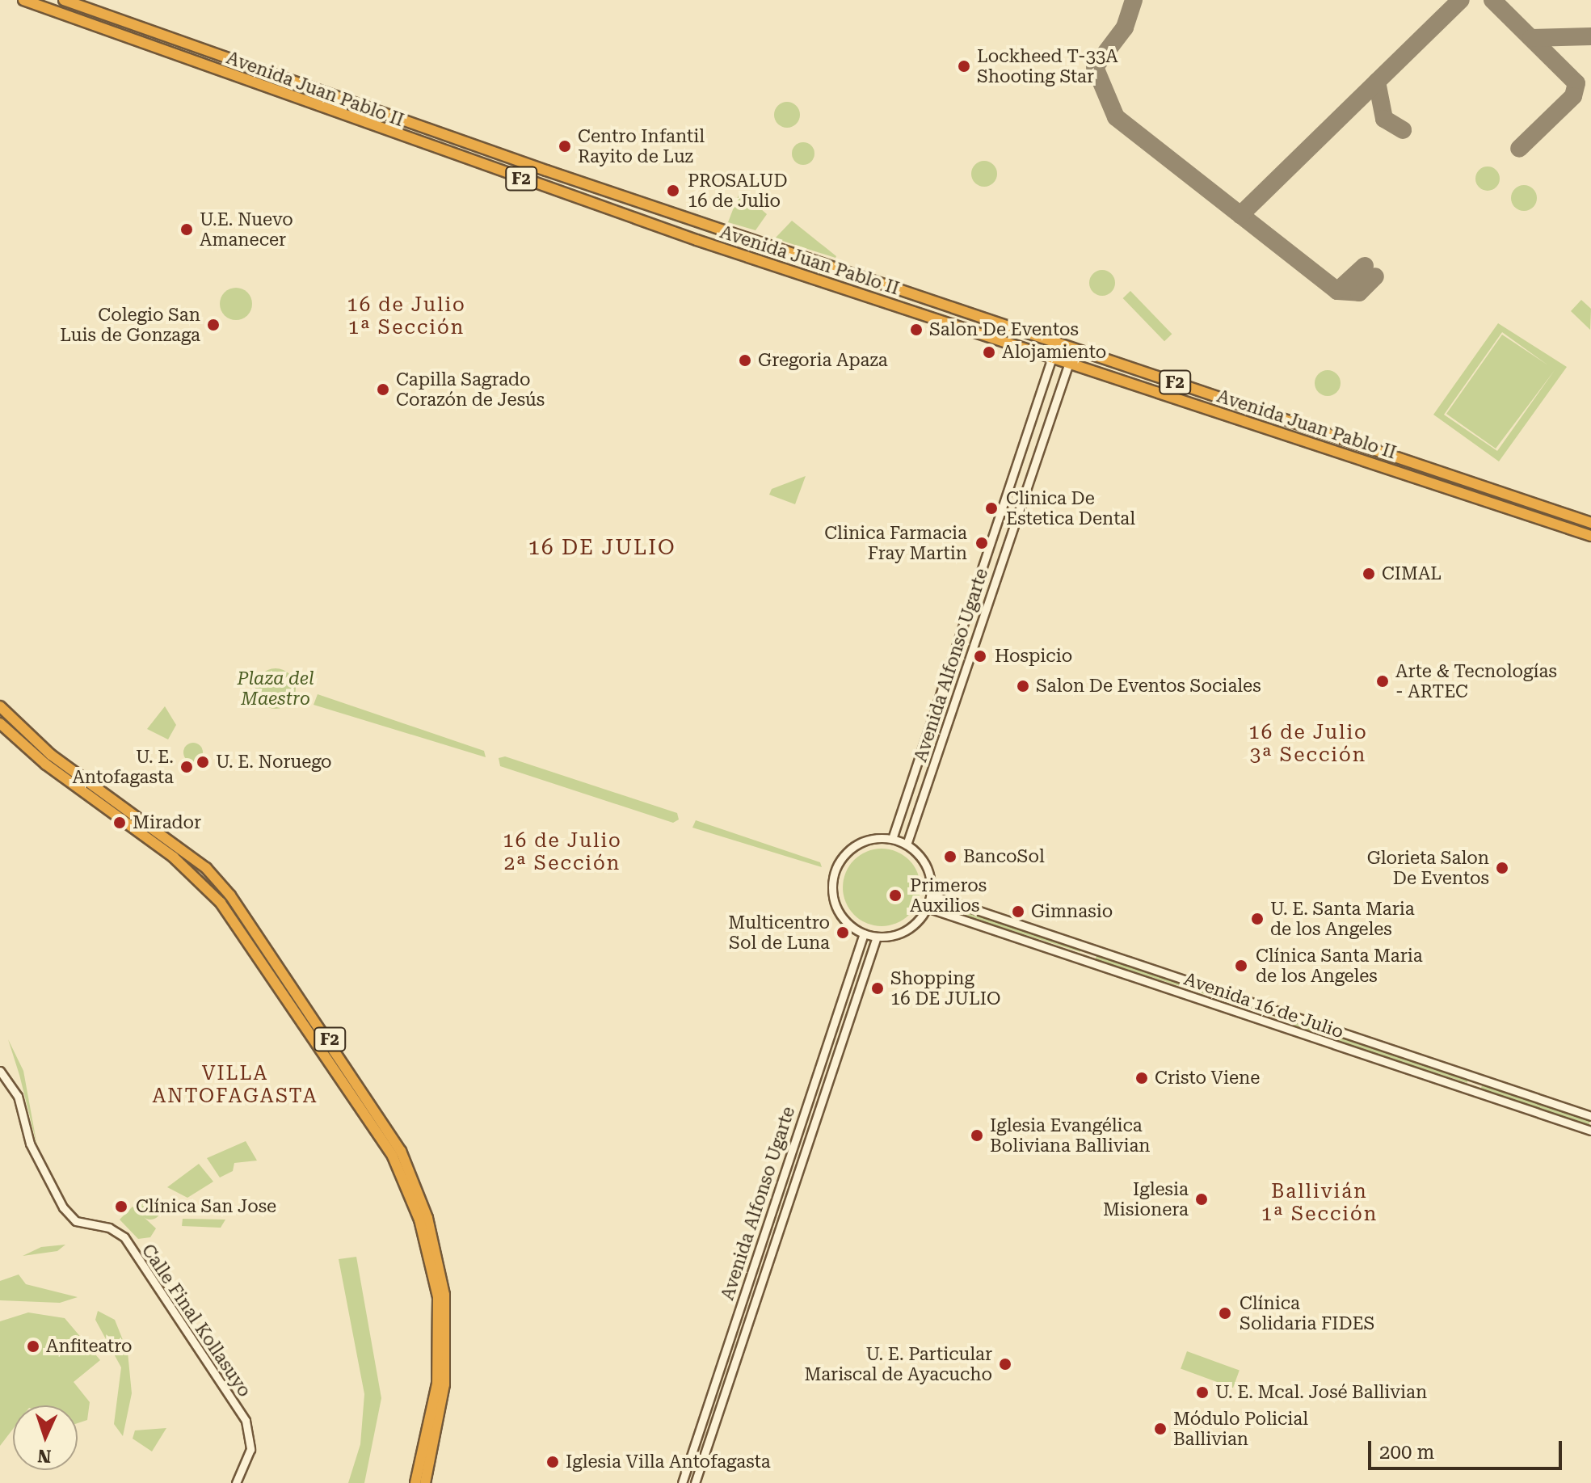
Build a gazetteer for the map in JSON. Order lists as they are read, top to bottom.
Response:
{
  "streets": {
    "highway": ["Avenida Juan Pablo II", "F2"],
    "main road": ["Avenida Alfonso Ugarte", "Avenida 16 de Julio", "Calle Final Kollasuyo"]
  },
  "crossings": [
    ["Avenida Juan Pablo II", "Avenida Alfonso Ugarte"],
    ["Avenida Alfonso Ugarte", "Avenida 16 de Julio"]
  ],
  "districts": [
    "16 de Julio 1ª Sección",
    "16 DE JULIO",
    "16 de Julio 3ª Sección",
    "16 de Julio 2ª Sección",
    "VILLA ANTOFAGASTA",
    "Ballivián 1ª Sección"
  ],
  "parks": ["Plaza del Maestro"],
  "places": [
    "Lockheed T-33A Shooting Star",
    "Centro Infantil Rayito de Luz",
    "PROSALUD 16 de Julio",
    "U.E. Nuevo Amanecer",
    "Colegio San Luis de Gonzaga",
    "Salon De Eventos",
    "Alojamiento",
    "Gregoria Apaza",
    "Capilla Sagrado Corazón de Jesús",
    "Clinica De Estetica Dental",
    "Clinica Farmacia Fray Martin",
    "CIMAL",
    "Hospicio",
    "Arte & Tecnologías - ARTEC",
    "Salon De Eventos Sociales",
    "U. E. Noruego",
    "U. E. Antofagasta",
    "Mirador",
    "BancoSol",
    "Glorieta Salon De Eventos",
    "Primeros Auxilios",
    "Gimnasio",
    "U. E. Santa Maria de los Angeles",
    "Multicentro Sol de Luna",
    "Clínica Santa Maria de los Angeles",
    "Shopping 16 DE JULIO",
    "Cristo Viene",
    "Iglesia Evangélica Boliviana Ballivian",
    "Iglesia Misionera",
    "Clínica San Jose",
    "Clínica Solidaria FIDES",
    "Anfiteatro",
    "U. E. Particular Mariscal de Ayacucho",
    "U. E. Mcal. José Ballivian",
    "Módulo Policial Ballivian",
    "Iglesia Villa Antofagasta"
  ],
  "scale_bar": "200 m",
  "north": "bottom"
}
